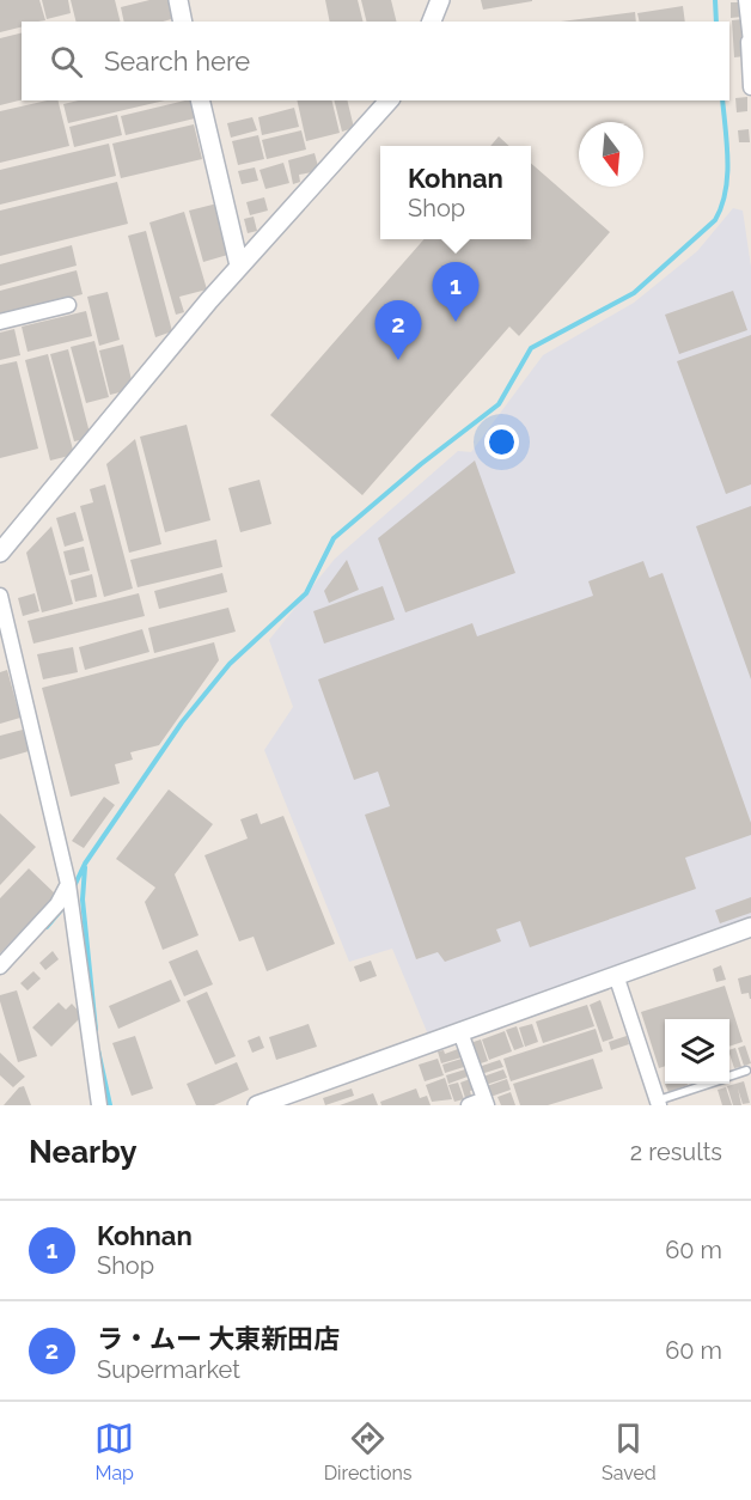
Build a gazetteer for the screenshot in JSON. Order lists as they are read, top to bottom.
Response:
{
  "north": "bottom",
  "page": {
    "search": "Search here",
    "popup": ["Kohnan", "Shop"],
    "pins": ["1", "2"],
    "heading": ["Nearby", "2 results"],
    "list": [
      {
        "mark": "1",
        "name": "Kohnan",
        "note": "Shop",
        "value": "60 m"
      },
      {
        "mark": "2",
        "name": "ラ・ムー 大東新田店",
        "note": "Supermarket",
        "value": "60 m"
      }
    ],
    "nav": ["Map", "Directions", "Saved"]
  }
}
